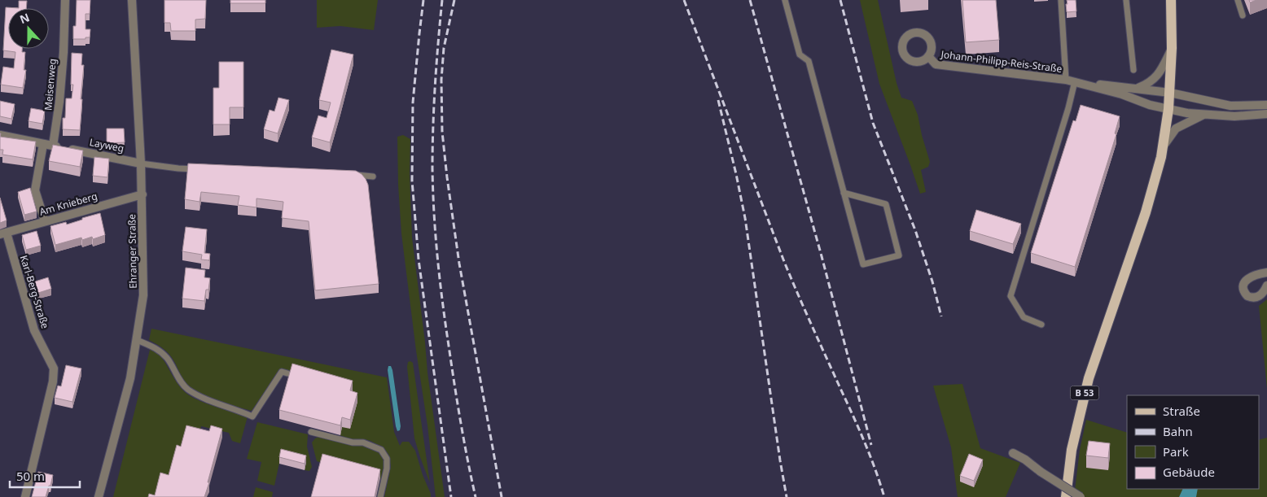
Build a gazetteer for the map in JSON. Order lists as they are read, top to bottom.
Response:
{
  "streets": {
    "main road": ["B 53"],
    "street": [
      "Johann-Philipp-Reis-Straße",
      "Meisenweg",
      "Layweg",
      "Am Knieberg",
      "Ehranger Straße",
      "Karl-Berg-Straße"
    ]
  },
  "crossings": [
    ["Johann-Philipp-Reis-Straße", "B 53"],
    ["Meisenweg", "Layweg"],
    ["Layweg", "Ehranger Straße"],
    ["Am Knieberg", "Ehranger Straße"],
    ["Am Knieberg", "Karl-Berg-Straße"]
  ],
  "legend": [
    "Straße",
    "Bahn",
    "Park",
    "Gebäude"
  ],
  "scale_bar": "50 m",
  "north": "top"
}
